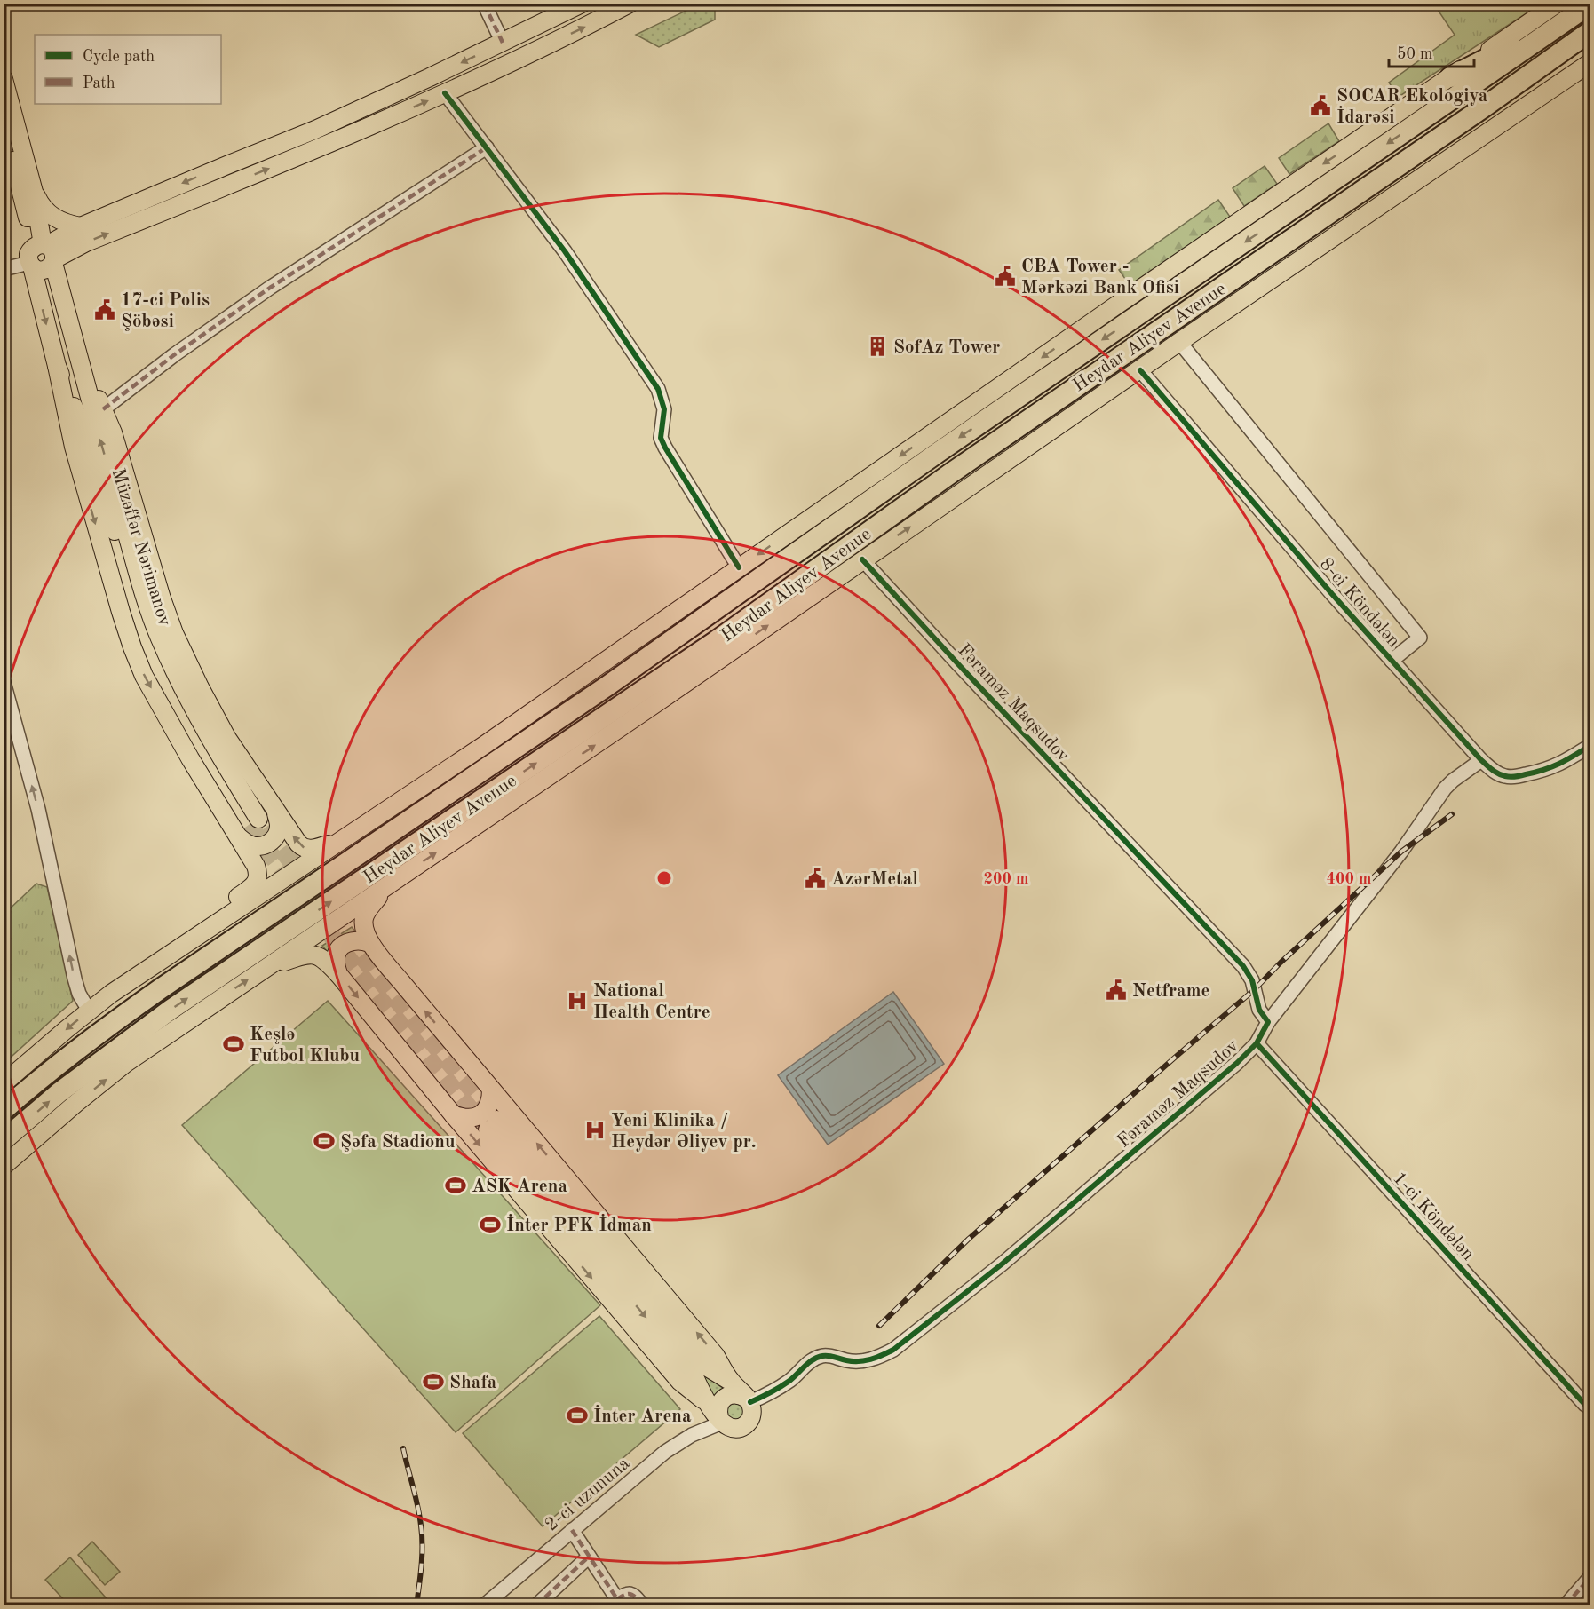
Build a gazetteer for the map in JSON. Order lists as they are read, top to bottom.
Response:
{
  "streets": {
    "highway": ["Heydar Aliyev Avenue"],
    "main road": ["Müzəffər Nərimanov"],
    "street": [
      "8-ci Köndələn",
      "Fəraməz Maqsudov",
      "1-ci Köndələn",
      "2-ci uzununa"
    ]
  },
  "crossings": [
    ["Fəraməz Maqsudov", "1-ci Köndələn"],
    ["Fəraməz Maqsudov", "2-ci uzununa"]
  ],
  "places": {
    "public building": [
      "SOCAR Ekologiya İdarəsi",
      "CBA Tower - Mərkəzi Bank Ofisi",
      "17-ci Polis Şöbəsi",
      "AzərMetal",
      "Netframe"
    ],
    "building": ["SofAz Tower"],
    "hospital": ["National Health Centre", "Yeni Klinika / Heydər Əliyev pr."],
    "sports": [
      "Keşlə Futbol Klubu",
      "Şəfa Stadionu",
      "ASK Arena",
      "İnter PFK İdman",
      "Shafa",
      "İnter Arena"
    ]
  },
  "legend": ["Cycle path", "Path"],
  "scale_bar": "50 m",
  "rings": ["200 m", "400 m"]
}
